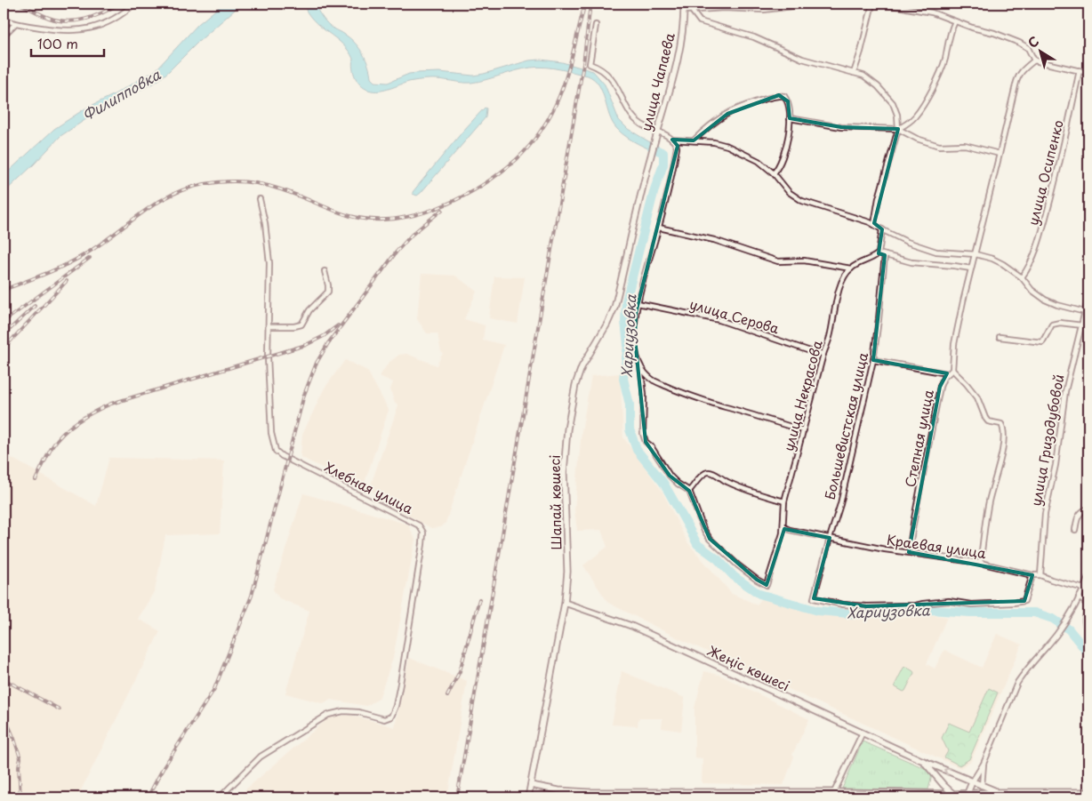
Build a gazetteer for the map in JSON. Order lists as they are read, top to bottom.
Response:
{
  "streets": {
    "street": [
      "улица Чапаева",
      "улица Осипенко",
      "улица Серова",
      "улица Некрасова",
      "Большевистская улица",
      "Степная улица",
      "улица Гризодубовой",
      "Хлебная улица",
      "Шапай көшесі",
      "Краевая улица",
      "Жеңіс көшесі"
    ]
  },
  "crossings": [
    ["улица Чапаева", "Шапай көшесі"],
    ["улица Серова", "улица Некрасова"],
    ["улица Некрасова", "Краевая улица"],
    ["Большевистская улица", "Краевая улица"],
    ["Степная улица", "Краевая улица"],
    ["улица Гризодубовой", "Краевая улица"],
    ["Шапай көшесі", "Жеңіс көшесі"]
  ],
  "water": ["Филипповка", "Хариузовка"],
  "scale_bar": "100 m",
  "north": "top left"
}
